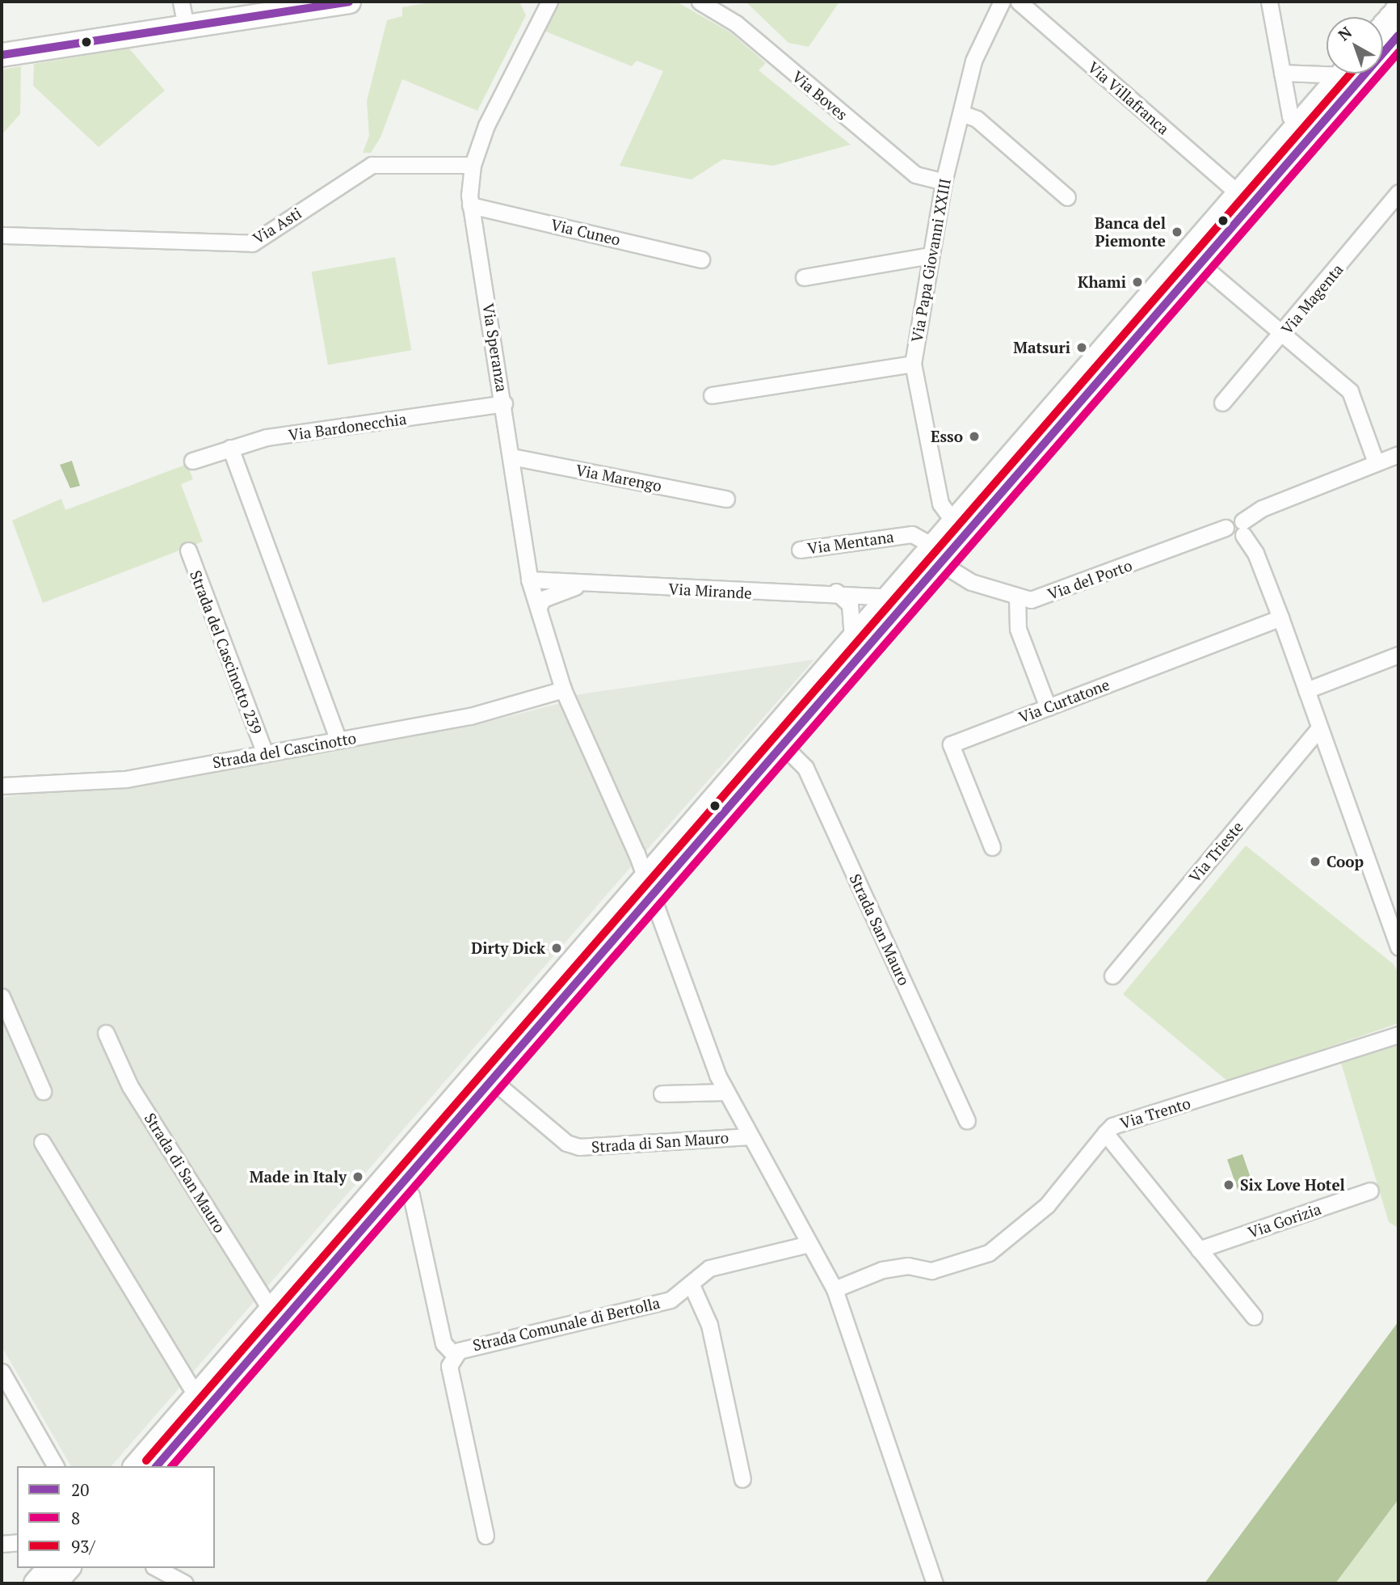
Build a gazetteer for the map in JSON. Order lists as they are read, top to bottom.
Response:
{
  "streets": {
    "street": [
      "Via Boves",
      "Via Villafranca",
      "Via Asti",
      "Via Cuneo",
      "Via Papa Giovanni XXIII",
      "Via Magenta",
      "Via Speranza",
      "Via Bardonecchia",
      "Via Marengo",
      "Via Mentana",
      "Via del Porto",
      "Via Mirande",
      "Strada del Cascinotto 239",
      "Via Curtatone",
      "Strada del Cascinotto",
      "Via Trieste",
      "Strada San Mauro",
      "Via Trento",
      "Strada di San Mauro",
      "Via Gorizia",
      "Strada Comunale di Bertolla"
    ]
  },
  "crossings": [
    ["Via Boves", "Via Papa Giovanni XXIII"],
    ["Via Asti", "Via Speranza"],
    ["Via Cuneo", "Via Speranza"],
    ["Via Speranza", "Via Bardonecchia"],
    ["Via Speranza", "Via Marengo"],
    ["Via Speranza", "Via Mirande"],
    ["Via Speranza", "Strada del Cascinotto"],
    ["Via Mentana", "Via del Porto"],
    ["Strada del Cascinotto 239", "Strada del Cascinotto"],
    ["Via Trento", "Via Gorizia"]
  ],
  "places": [
    "Banca del Piemonte",
    "Khami",
    "Matsuri",
    "Esso",
    "Coop",
    "Dirty Dick",
    "Made in Italy",
    "Six Love Hotel"
  ],
  "lines": ["transit line 20", "transit line 8", "transit line 93/"],
  "legend": ["20", "8", "93/"],
  "north": "top left"
}
